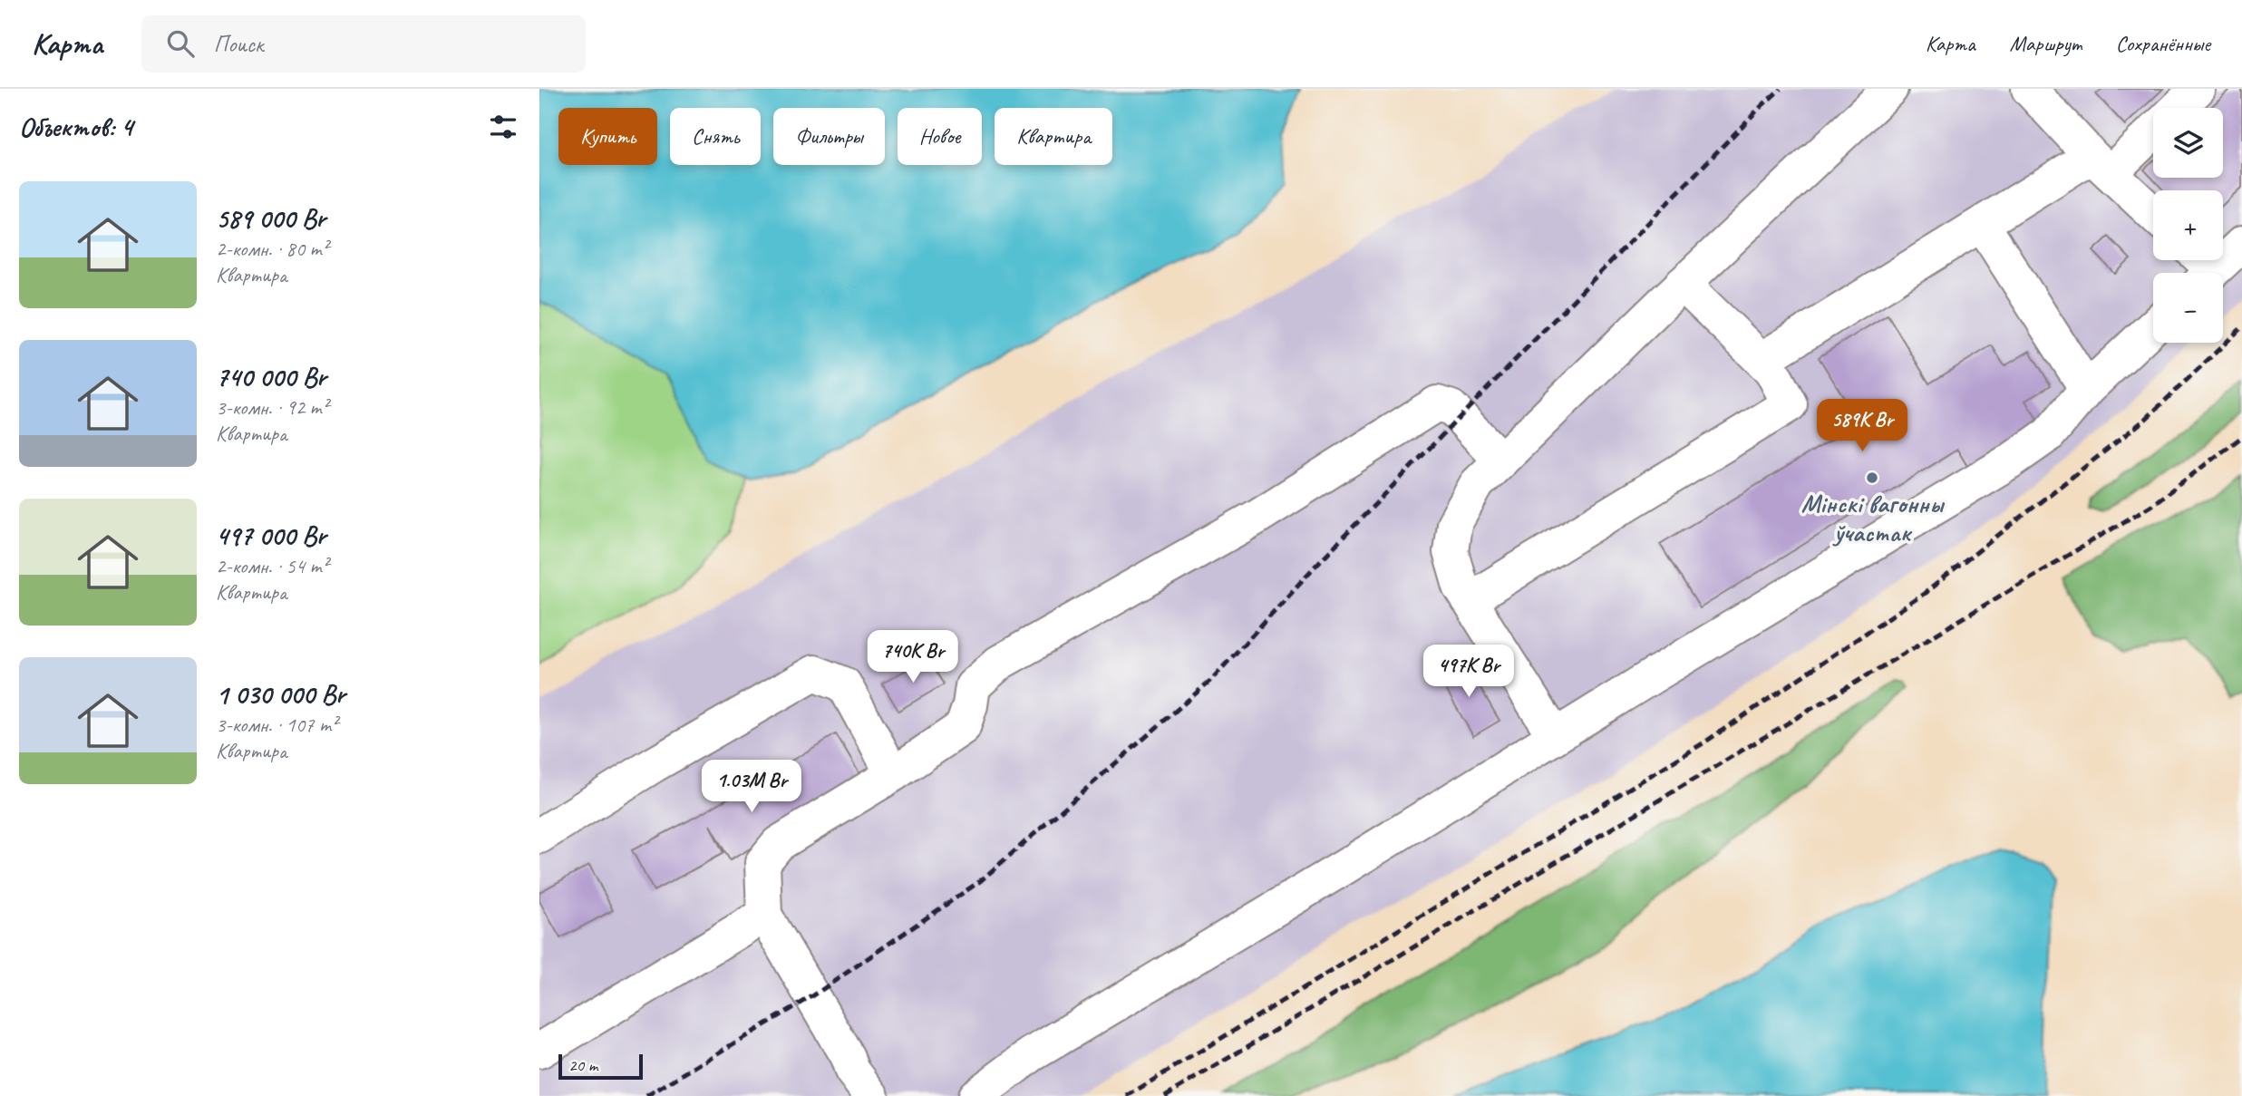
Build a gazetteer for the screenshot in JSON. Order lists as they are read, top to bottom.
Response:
{
  "places": ["Мінскі вагонны ўчастак"],
  "scale_bar": "20 m",
  "page": {
    "header": "Карта",
    "search": "Поиск",
    "nav": ["Карта", "Маршрут", "Сохранённые"],
    "heading": "Объектов: 4",
    "map_buttons": ["+", "−"],
    "chip": [
      "Купить",
      "Снять",
      "Фильтры",
      "Новое",
      "Квартира"
    ],
    "list": [
      {
        "name": "589 000 Br",
        "note": "2-комн. · 80 m² · Квартира"
      },
      {
        "name": "740 000 Br",
        "note": "3-комн. · 92 m² · Квартира"
      },
      {
        "name": "497 000 Br",
        "note": "2-комн. · 54 m² · Квартира"
      },
      {
        "name": "1 030 000 Br",
        "note": "3-комн. · 107 m² · Квартира"
      }
    ],
    "price": [
      "589K Br",
      "740K Br",
      "497K Br",
      "1.03M Br"
    ],
    "scale": "20 m"
  }
}
